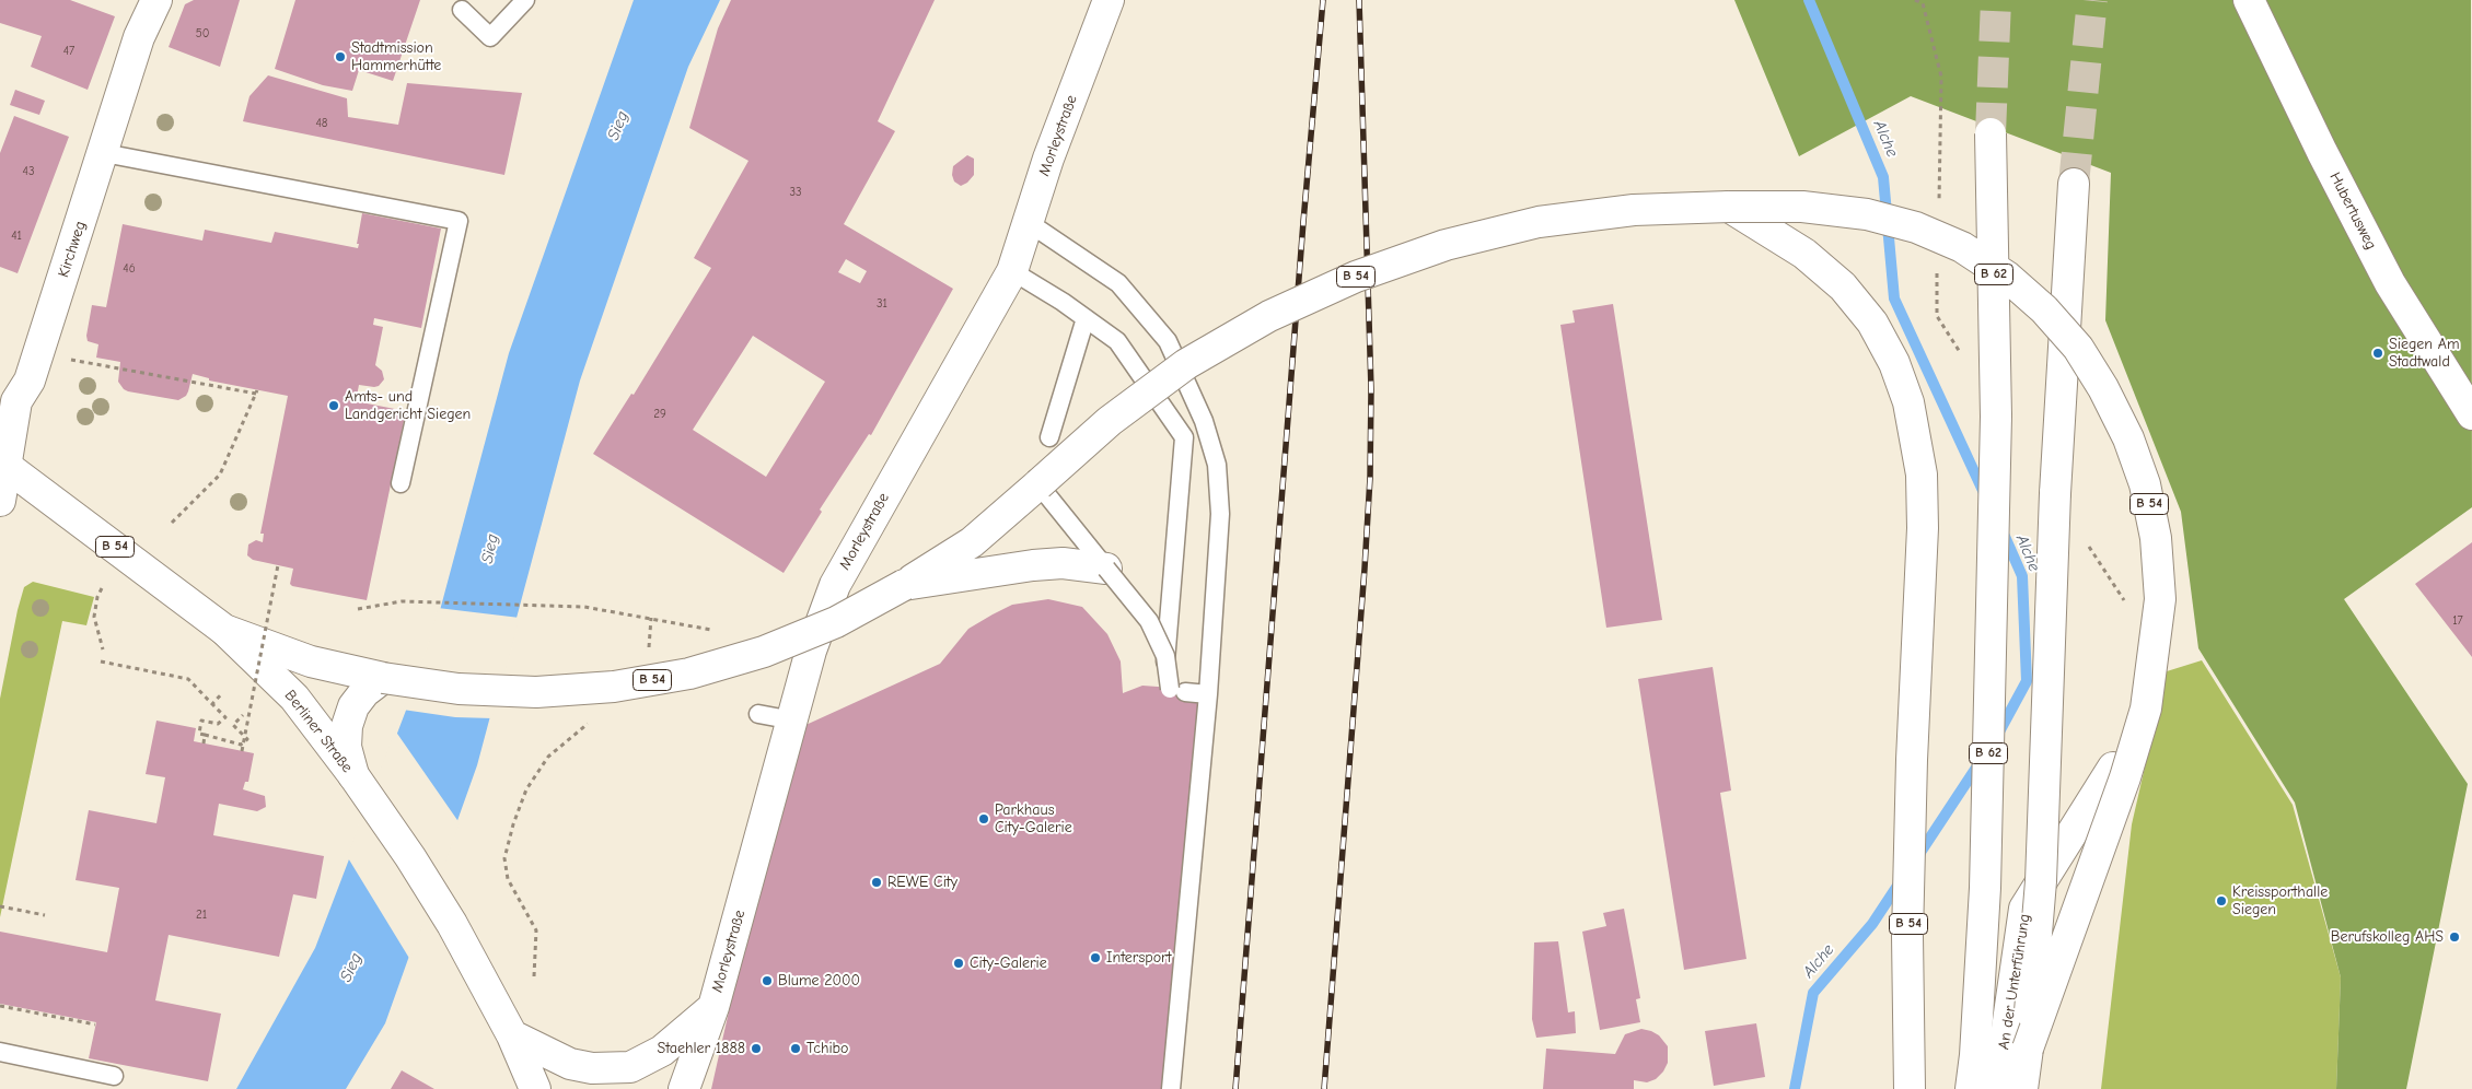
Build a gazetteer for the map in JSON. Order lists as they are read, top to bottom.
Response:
{
  "streets": {
    "main road": [
      "Morleystraße",
      "Hubertusweg",
      "Kirchweg",
      "B 62",
      "B 54",
      "Berliner Straße",
      "An der Unterführung"
    ]
  },
  "crossings": [
    ["Kirchweg", "Berliner Straße"],
    ["B 54", "Berliner Straße"]
  ],
  "water": ["Sieg", "Alche"],
  "places": [
    "Stadtmission Hammerhütte",
    "Siegen Am Stadtwald",
    "Amts- und Landgericht Siegen",
    "Parkhaus City-Galerie",
    "REWE City",
    "Kreissporthalle Siegen",
    "Berufskolleg AHS",
    "Intersport",
    "City-Galerie",
    "Blume 2000",
    "Staehler 1888",
    "Tchibo"
  ],
  "house_numbers": [
    "50",
    "47",
    "48",
    "43",
    "33",
    "41",
    "46",
    "31",
    "29",
    "17",
    "21"
  ]
}
